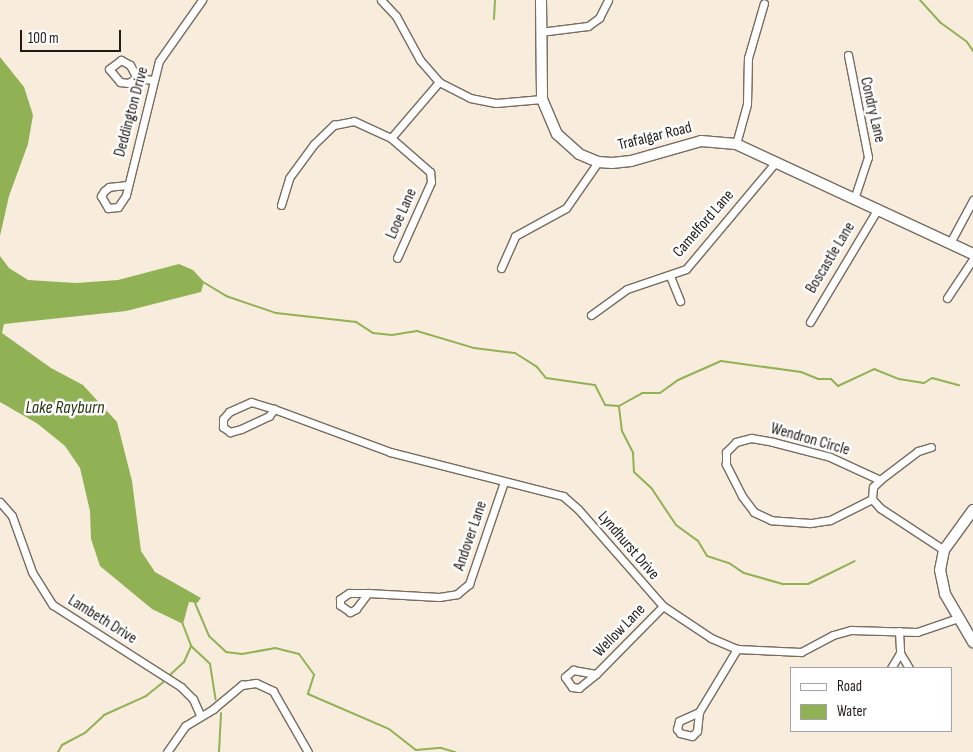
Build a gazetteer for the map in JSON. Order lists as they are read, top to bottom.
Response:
{
  "streets": {
    "street": [
      "Condry Lane",
      "Deddington Drive",
      "Trafalgar Road",
      "Looe Lane",
      "Camelford Lane",
      "Boscastle Lane",
      "Wendron Circle",
      "Andover Lane",
      "Lyndhurst Drive",
      "Lambeth Drive",
      "Wellow Lane"
    ]
  },
  "crossings": [
    ["Condry Lane", "Trafalgar Road"],
    ["Trafalgar Road", "Camelford Lane"],
    ["Trafalgar Road", "Boscastle Lane"],
    ["Andover Lane", "Lyndhurst Drive"],
    ["Lyndhurst Drive", "Wellow Lane"]
  ],
  "water": ["Lake Rayburn"],
  "legend": ["Road", "Water"],
  "scale_bar": "100 m"
}
